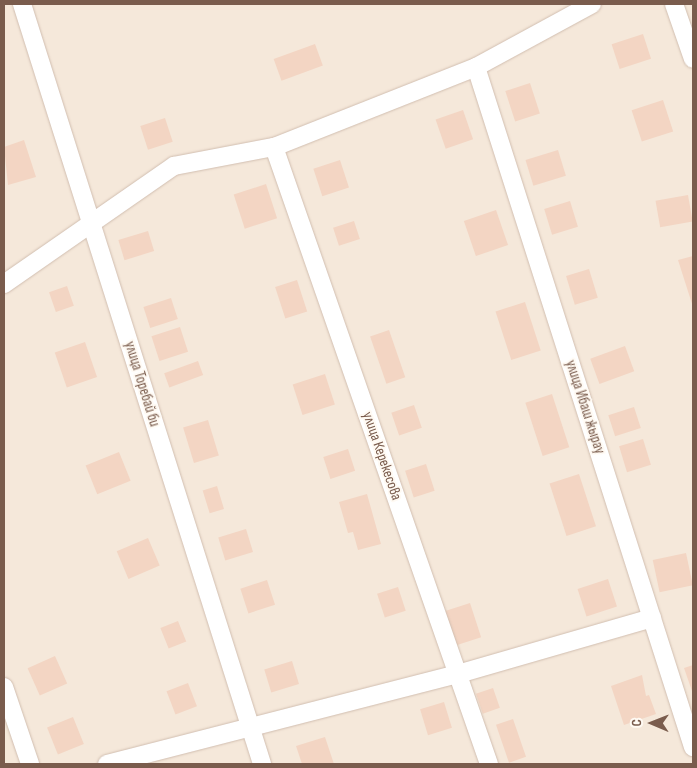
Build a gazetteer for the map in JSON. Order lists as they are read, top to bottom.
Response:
{
  "streets": {
    "street": ["улица Торебай би", "улица Ибаш жырау", "улица Керекесова"]
  },
  "north": "left"
}
